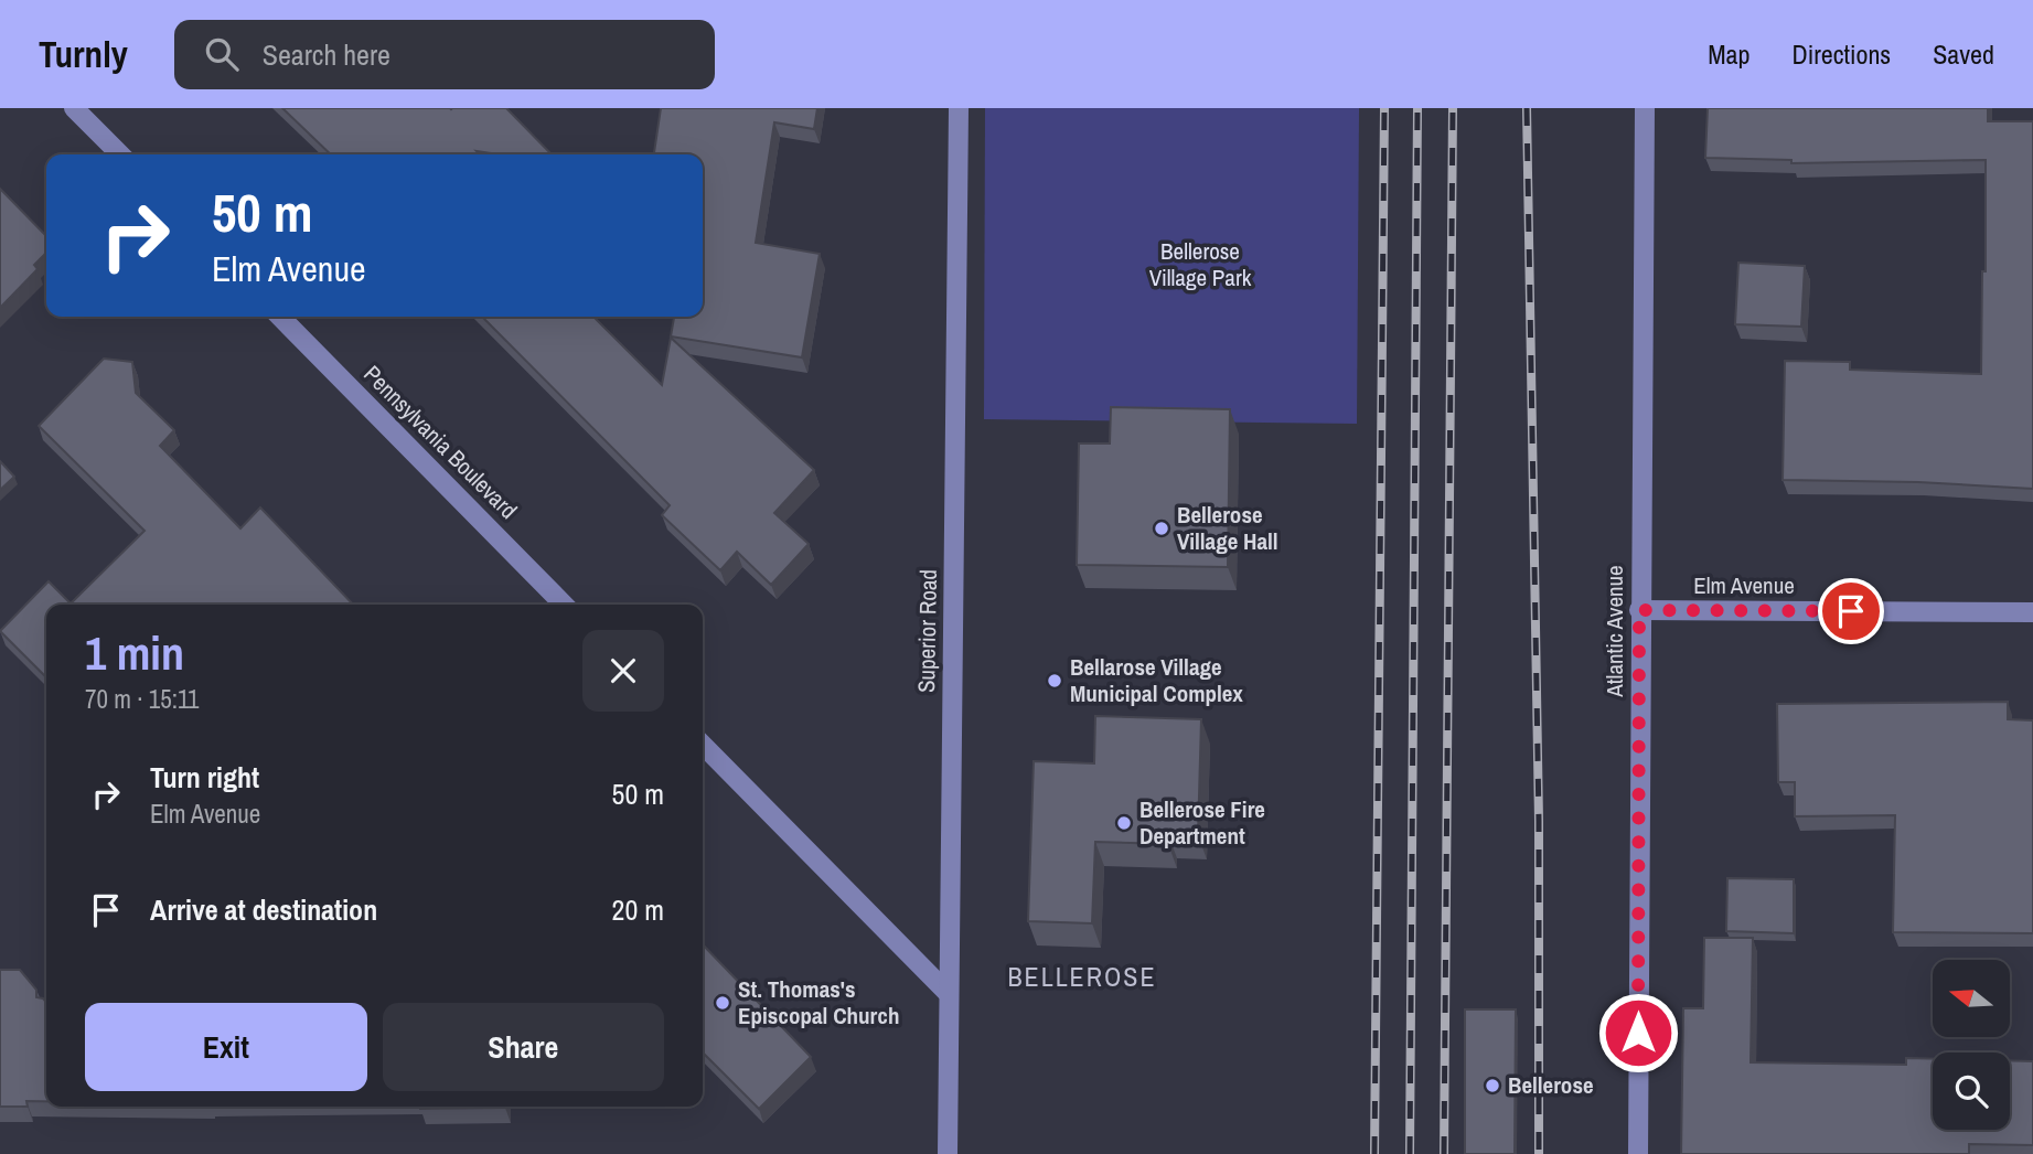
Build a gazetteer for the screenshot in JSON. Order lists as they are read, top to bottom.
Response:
{
  "streets": {
    "street": [
      "Pennsylvania Boulevard",
      "Elm Avenue",
      "Superior Road",
      "Atlantic Avenue"
    ]
  },
  "crossings": [
    ["Elm Avenue", "Atlantic Avenue"]
  ],
  "districts": ["BELLEROSE"],
  "parks": ["Bellerose Village Park"],
  "places": [
    "Bellerose Village Hall",
    "Bellarose Village Municipal Complex",
    "Bellerose Fire Department",
    "St. Thomas's Episcopal Church",
    "Bellerose"
  ],
  "north": "left",
  "page": {
    "header": "Turnly",
    "search": "Search here",
    "nav": ["Map", "Directions", "Saved"],
    "turn": ["50 m", "Elm Avenue"],
    "heading": ["1 min", "70 m · 15:11"],
    "list": [
      {
        "name": "Turn right",
        "note": "Elm Avenue",
        "value": "50 m"
      },
      {
        "name": "Arrive at destination",
        "value": "20 m"
      }
    ],
    "buttons": ["Exit", "Share"]
  }
}
